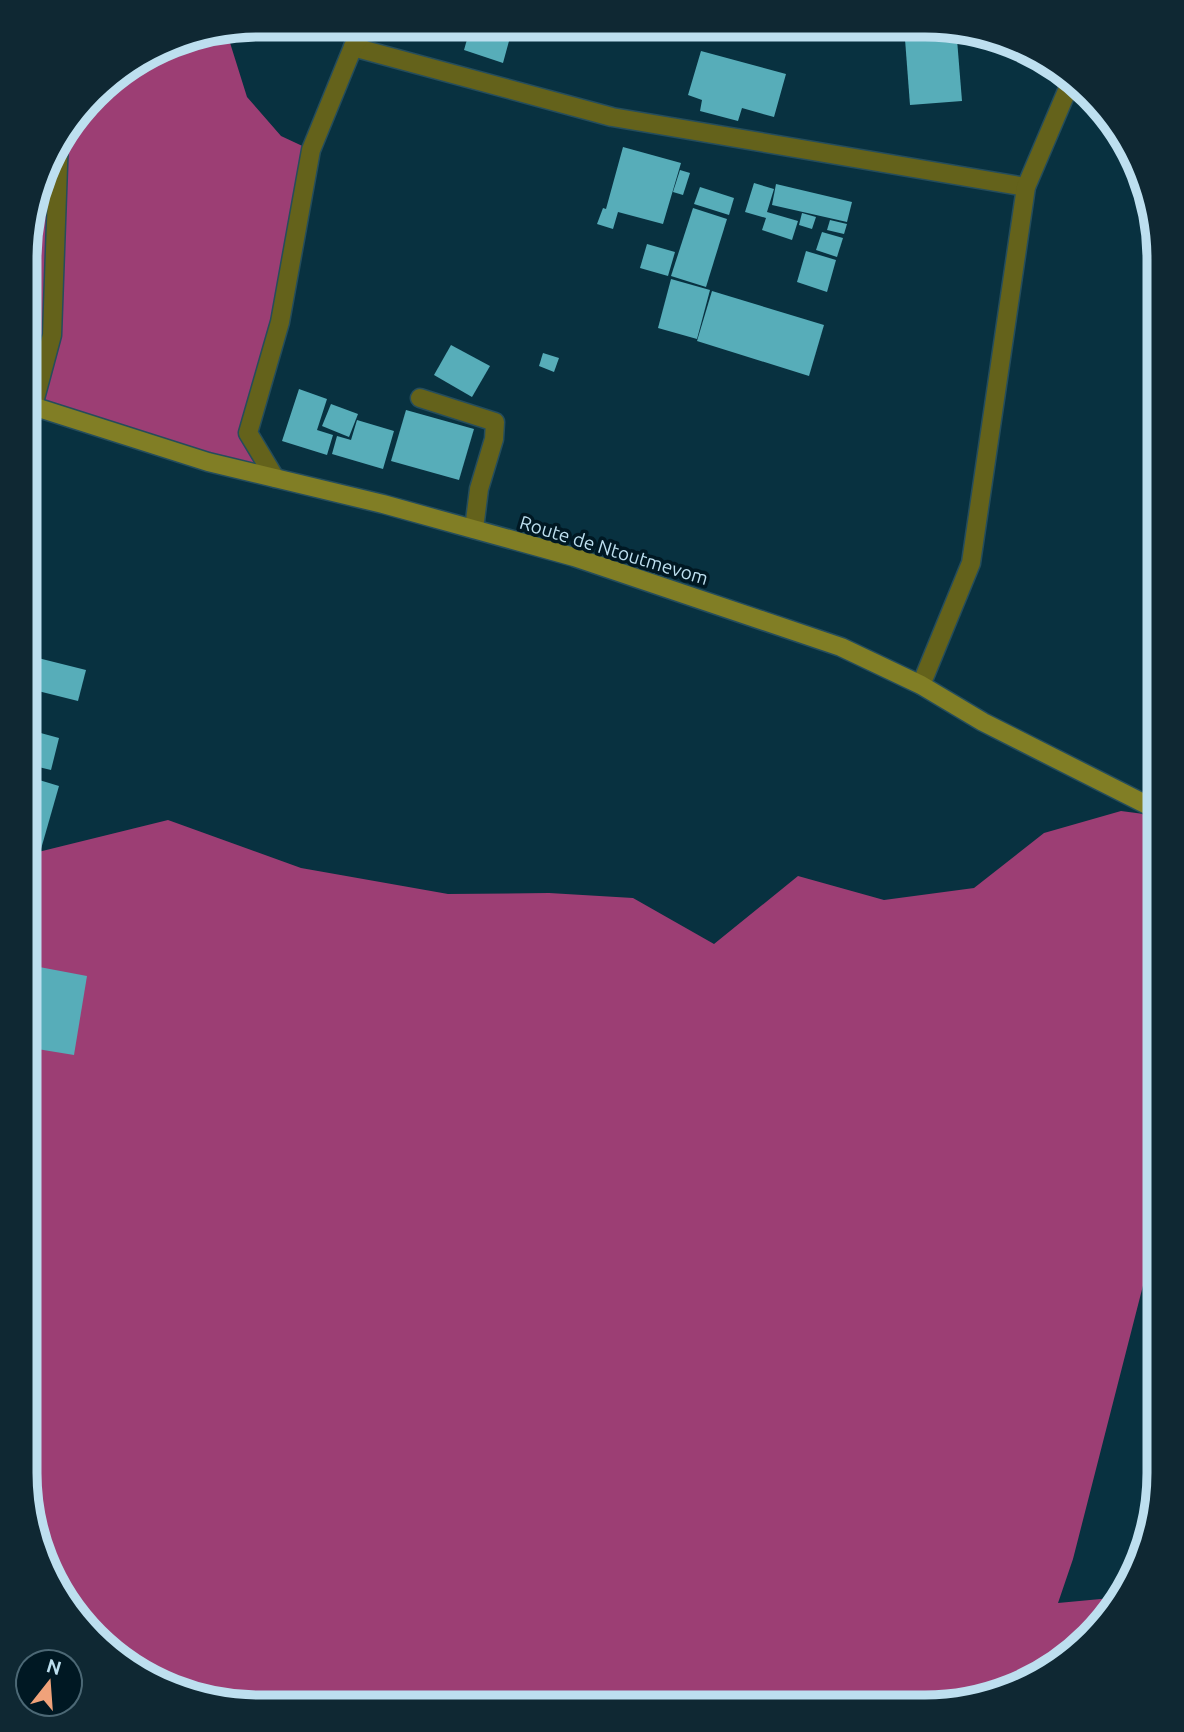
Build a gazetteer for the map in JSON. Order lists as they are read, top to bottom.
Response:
{
  "streets": {
    "street": ["Route de Ntoutmevom"]
  },
  "north": "top"
}
